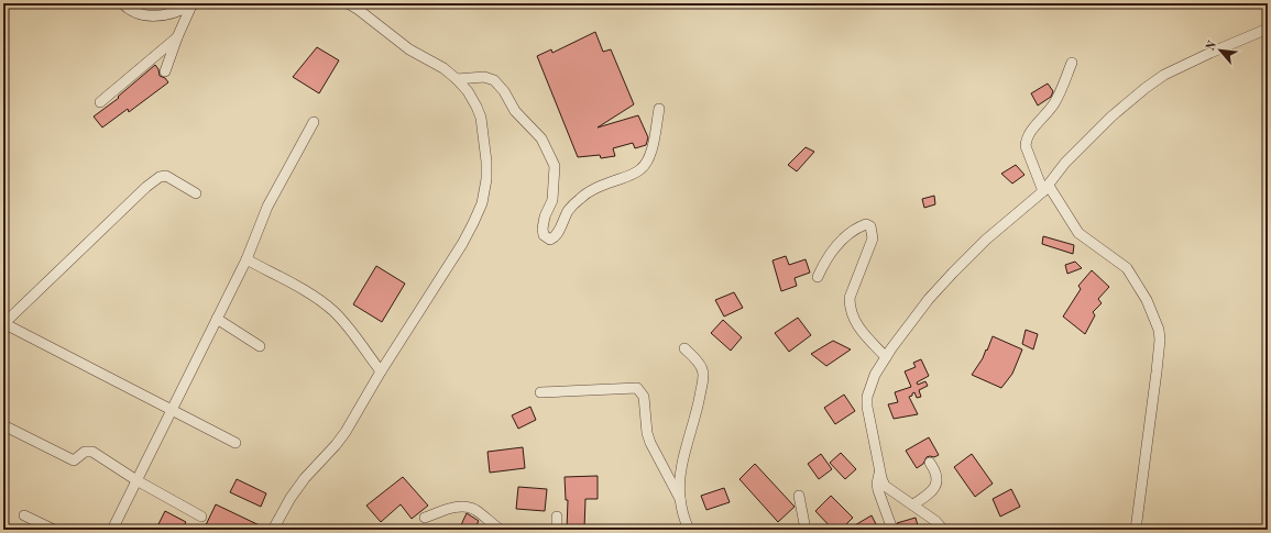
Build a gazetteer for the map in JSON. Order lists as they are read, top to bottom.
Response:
{
  "north": "top left"
}
